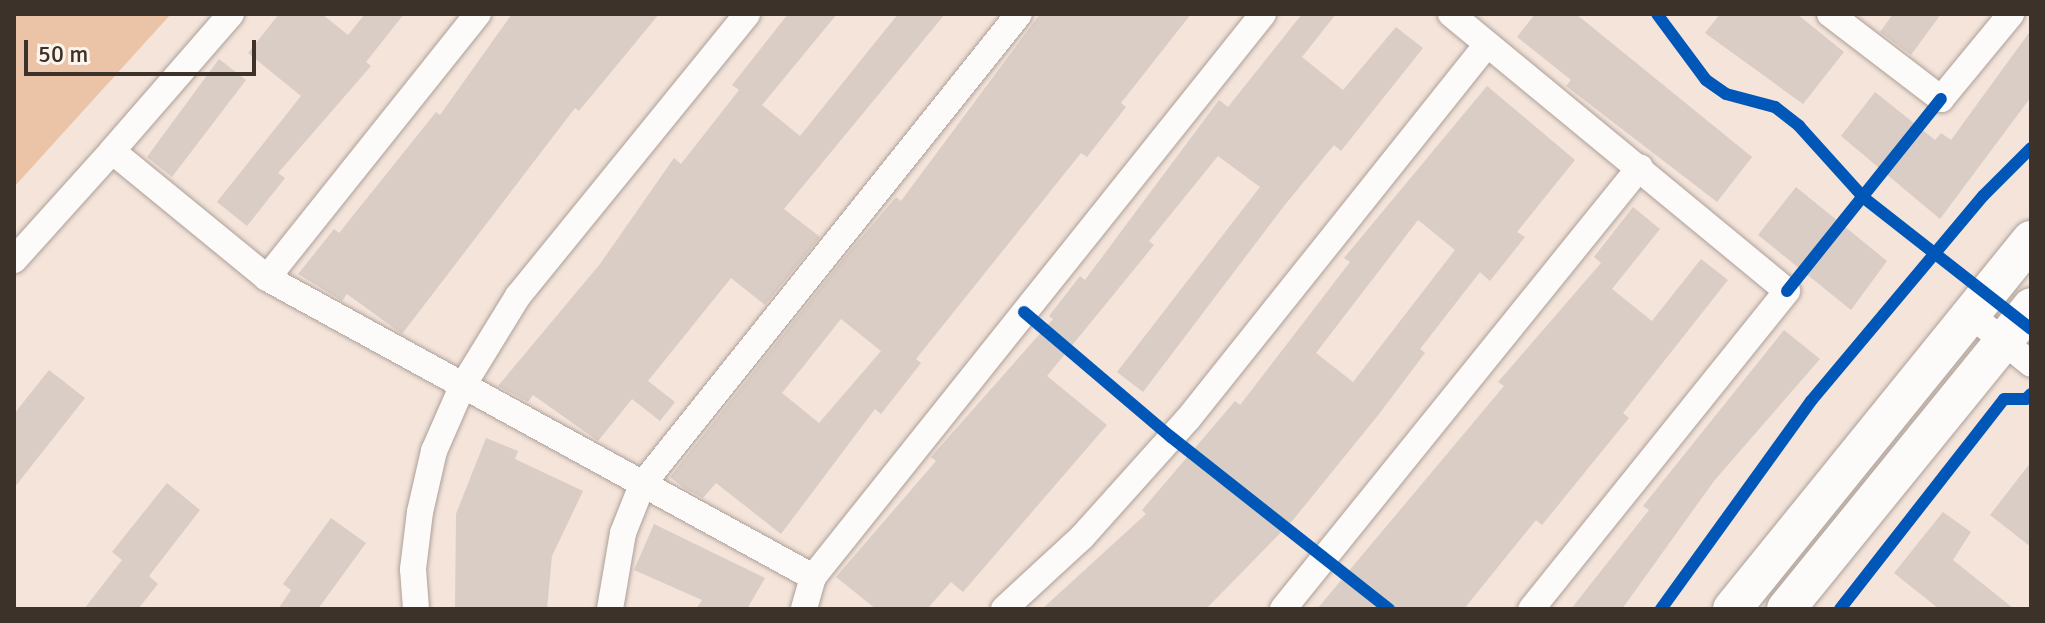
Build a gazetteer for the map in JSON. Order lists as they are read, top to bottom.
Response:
{
  "scale_bar": "50 m"
}
